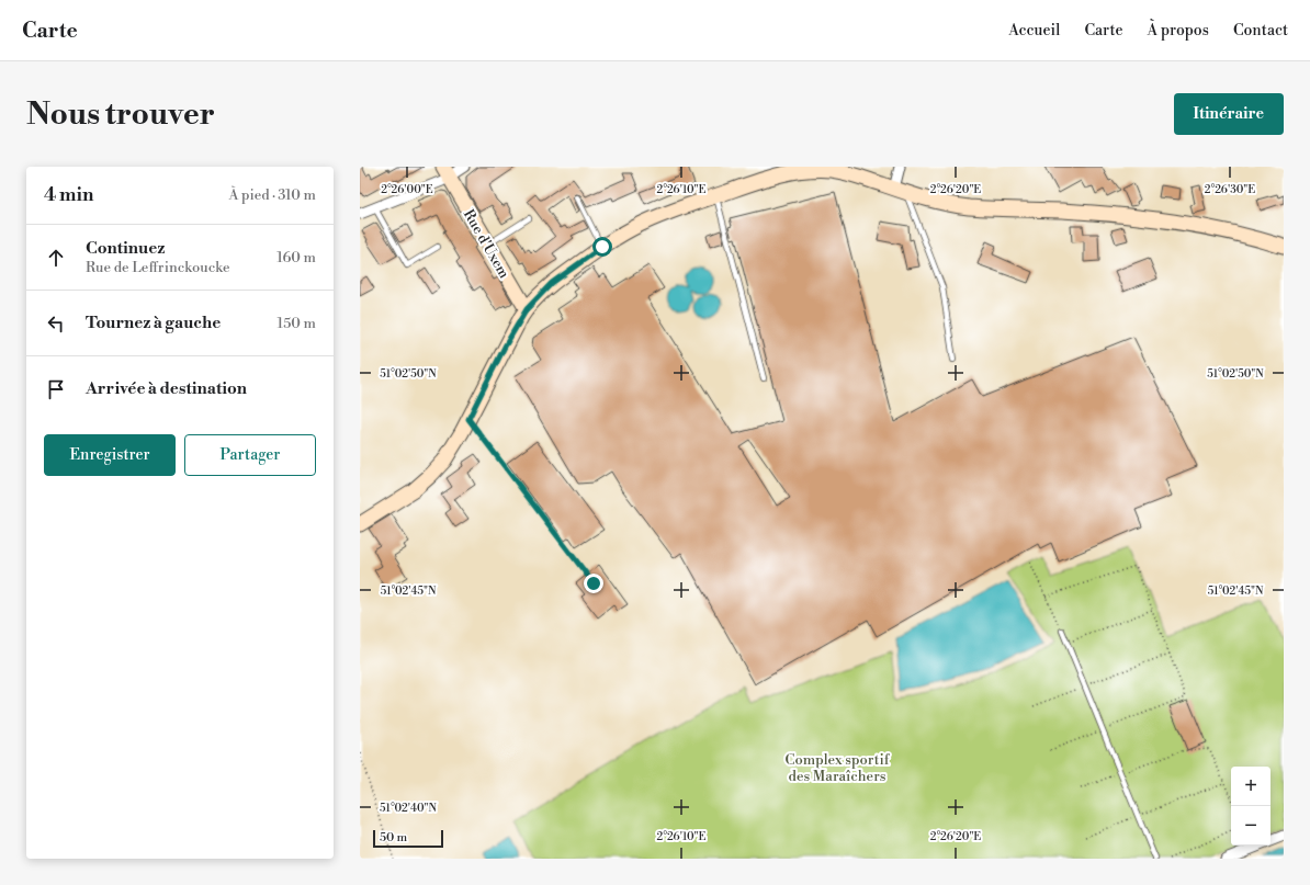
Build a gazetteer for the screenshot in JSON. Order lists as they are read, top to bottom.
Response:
{
  "streets": {
    "main road": ["Rue d'Uxem"]
  },
  "parks": ["Complex sportif des Maraîchers"],
  "scale_bar": "50 m",
  "page": {
    "header": "Carte",
    "nav": [
      "Accueil",
      "Carte",
      "À propos",
      "Contact"
    ],
    "buttons": [
      "Itinéraire",
      ["Enregistrer", "Partager"]
    ],
    "title": "Nous trouver",
    "heading": ["4 min", "À pied · 310 m"],
    "list": [
      ["Continuez", "Rue de Leffrinckoucke", "160 m"],
      ["Tournez à gauche", "150 m"],
      "Arrivée à destination"
    ],
    "map_buttons": ["+", "−"],
    "scale": "50 m"
  },
  "coordinates": [
    "2°26'00\"E",
    "2°26'10\"E",
    "2°26'20\"E",
    "2°26'30\"E",
    "51°02'50\"N",
    "51°02'45\"N",
    "51°02'40\"N"
  ]
}
